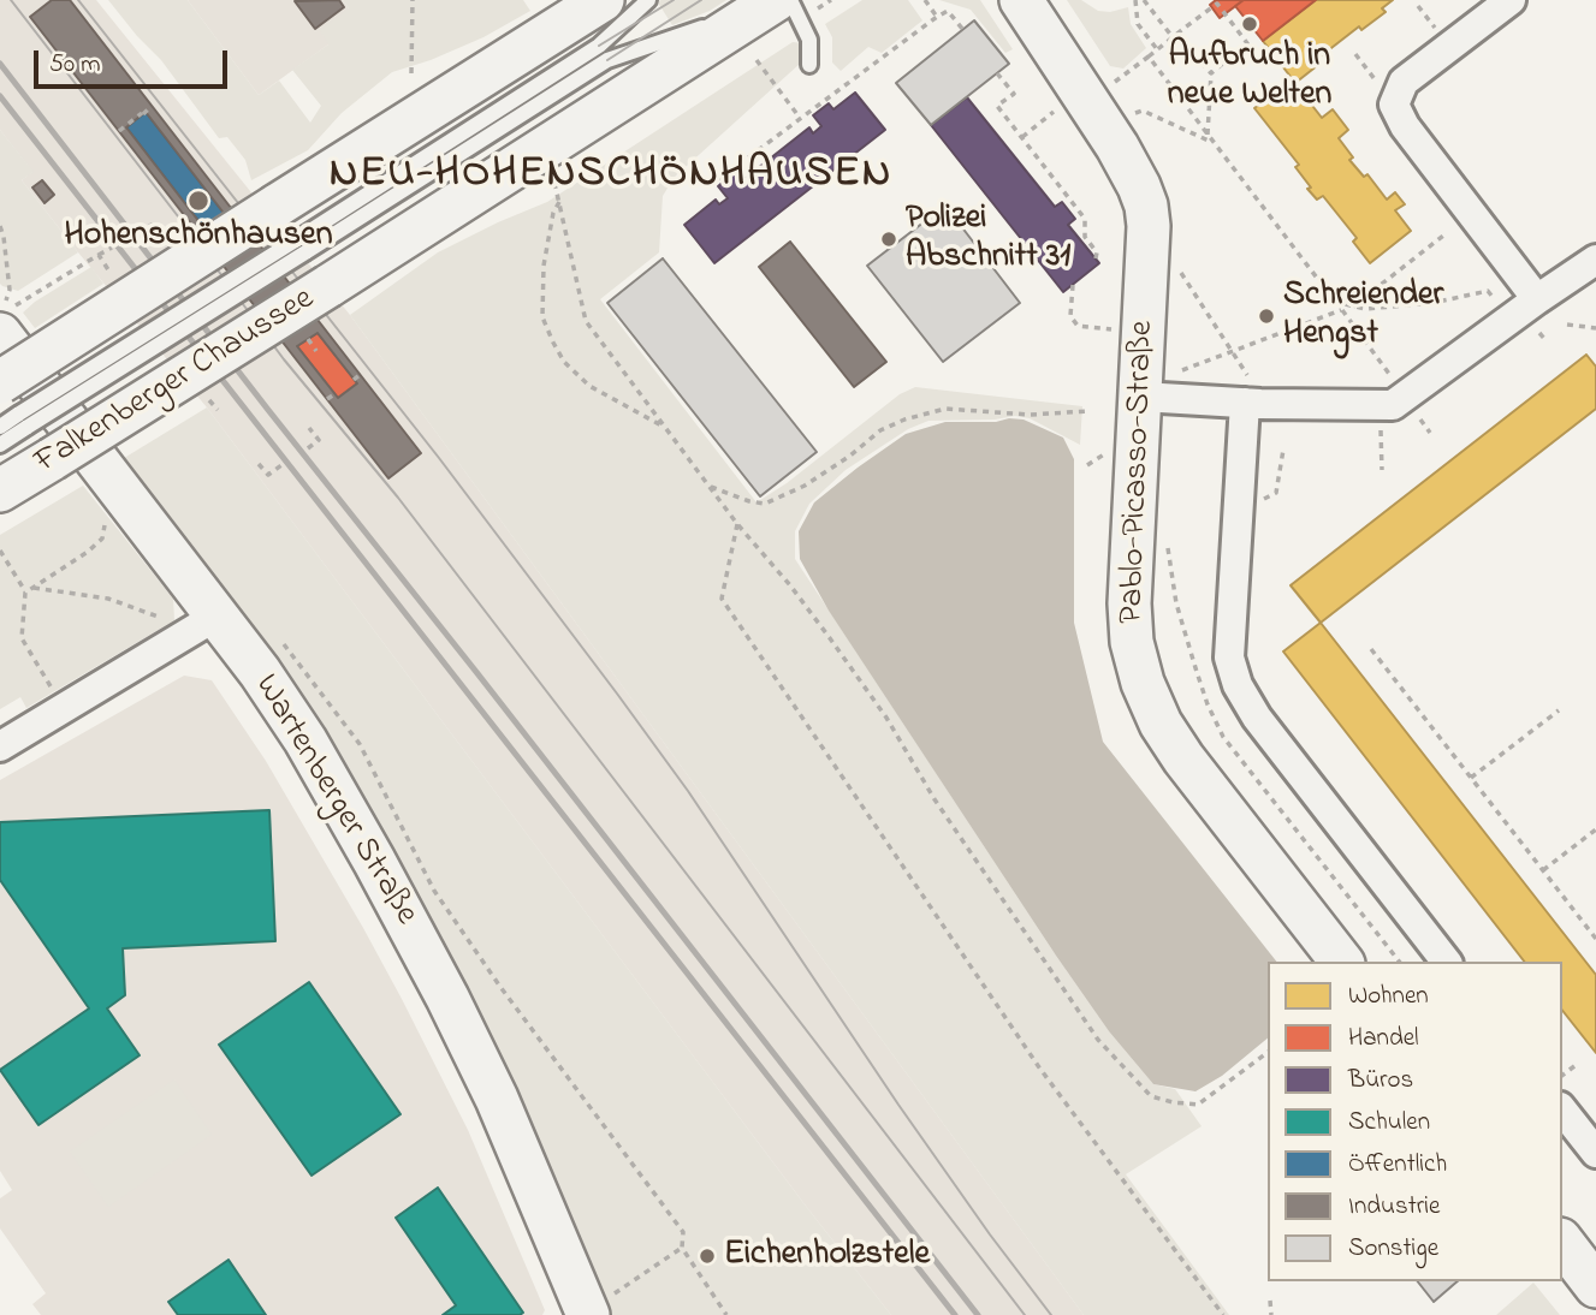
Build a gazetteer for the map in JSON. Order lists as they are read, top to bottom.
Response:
{
  "streets": {
    "main road": ["Falkenberger Chaussee", "Pablo-Picasso-Straße", "Wartenberger Straße"]
  },
  "districts": ["NEU-HOHENSCHÖNHAUSEN"],
  "places": [
    "Aufbruch in neue Welten",
    "Hohenschönhausen",
    "Polizei Abschnitt 31",
    "Schreiender Hengst",
    "Eichenholzstele"
  ],
  "legend": [
    "Wohnen",
    "Handel",
    "Büros",
    "Schulen",
    "Öffentlich",
    "Industrie",
    "Sonstige"
  ],
  "scale_bar": "50 m"
}
